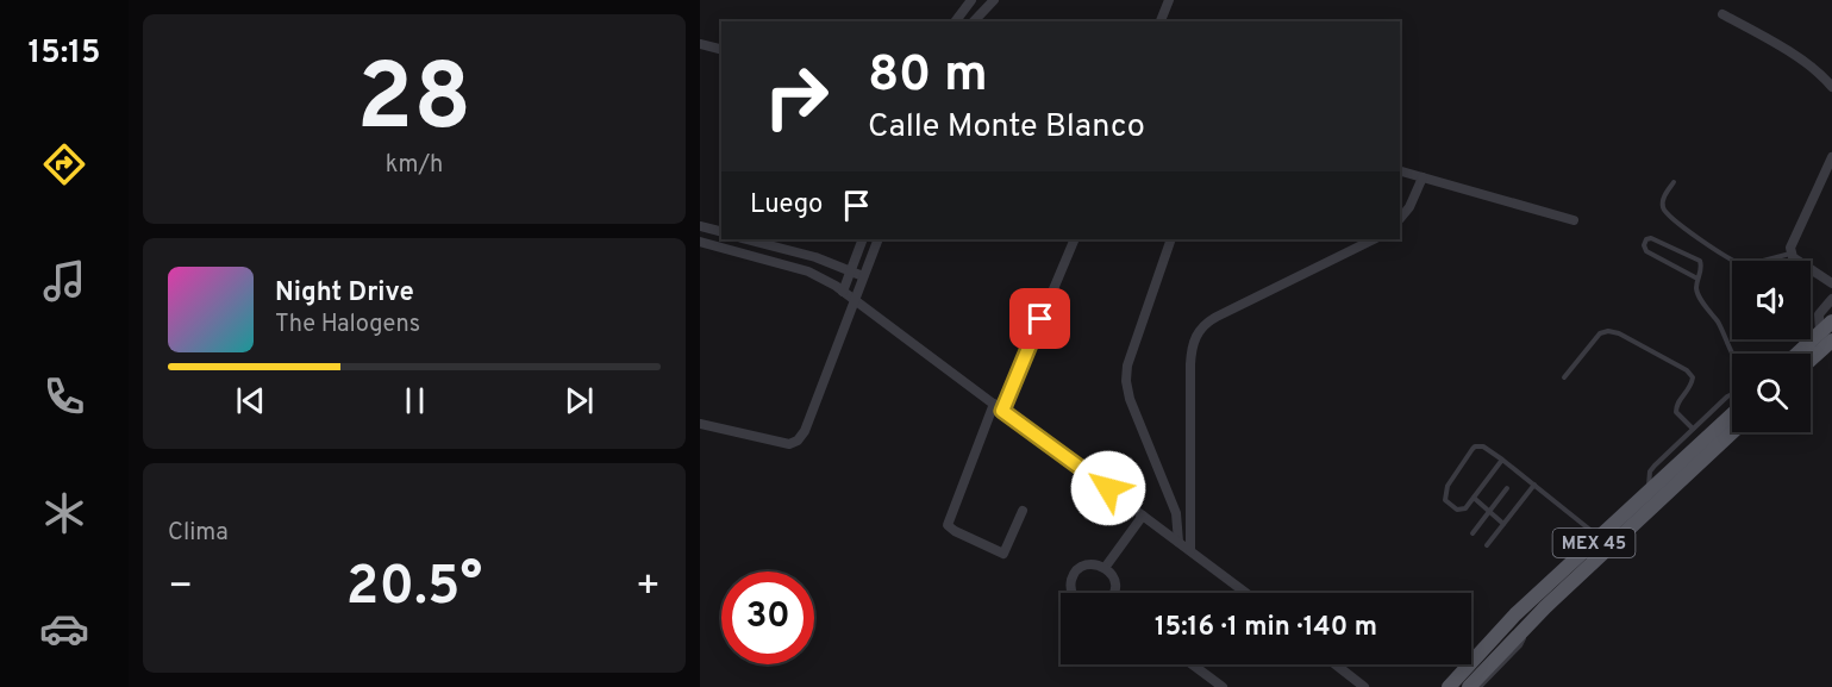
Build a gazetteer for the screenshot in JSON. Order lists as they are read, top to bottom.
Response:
{
  "streets": {
    "main road": ["MEX 45"]
  },
  "page": {
    "tabs": "15:15",
    "tile": [
      ["28", "km/h"],
      "Clima"
    ],
    "turn": ["80 m", "Calle Monte Blanco"],
    "then": "Luego",
    "song": ["Night Drive", "The Halogens"],
    "heat": ["−", "20.5°", "+"],
    "limit": "30",
    "trip": "15:16 · 1 min · 140 m"
  }
}
